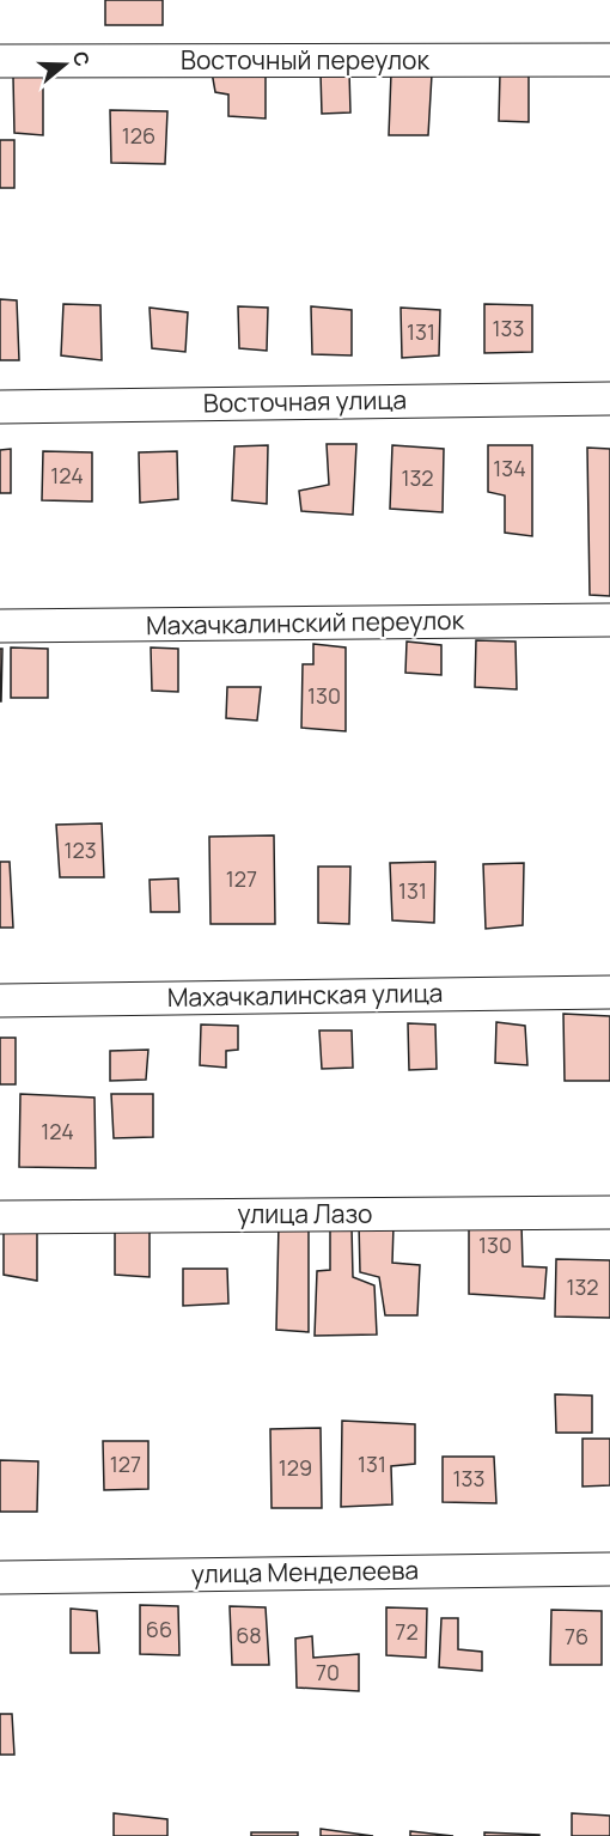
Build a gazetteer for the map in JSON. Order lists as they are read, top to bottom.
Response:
{
  "streets": {
    "street": [
      "Восточный переулок",
      "Восточная улица",
      "Махачкалинский переулок",
      "Махачкалинская улица",
      "улица Лазо",
      "улица Менделеева"
    ]
  },
  "house_numbers": [
    "126",
    "133",
    "131",
    "134",
    "124",
    "132",
    "130",
    "123",
    "127",
    "131",
    "124",
    "130",
    "132",
    "127",
    "131",
    "129",
    "133",
    "66",
    "72",
    "68",
    "76",
    "70"
  ],
  "north": "right"
}
